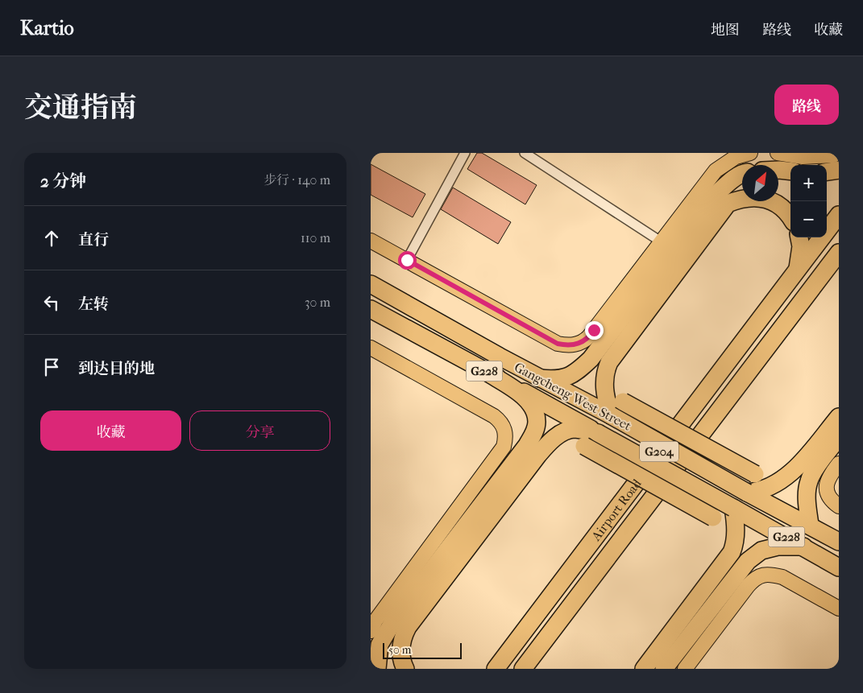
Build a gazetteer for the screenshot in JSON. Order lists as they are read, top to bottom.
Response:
{
  "streets": {
    "highway": [
      "G228",
      "Gangcheng West Street",
      "G204",
      "Airport Road"
    ]
  },
  "scale_bar": "50 m",
  "north": "top right",
  "page": {
    "header": "Kartio",
    "nav": ["地图", "路线", "收藏"],
    "title": "交通指南",
    "buttons": [
      "路线",
      ["收藏", "分享"]
    ],
    "heading": ["2 分钟", "步行 · 140 m"],
    "map_buttons": ["+", "−"],
    "list": [
      ["直行", "110 m"],
      ["左转", "30 m"],
      "到达目的地"
    ],
    "scale": "50 m"
  }
}
